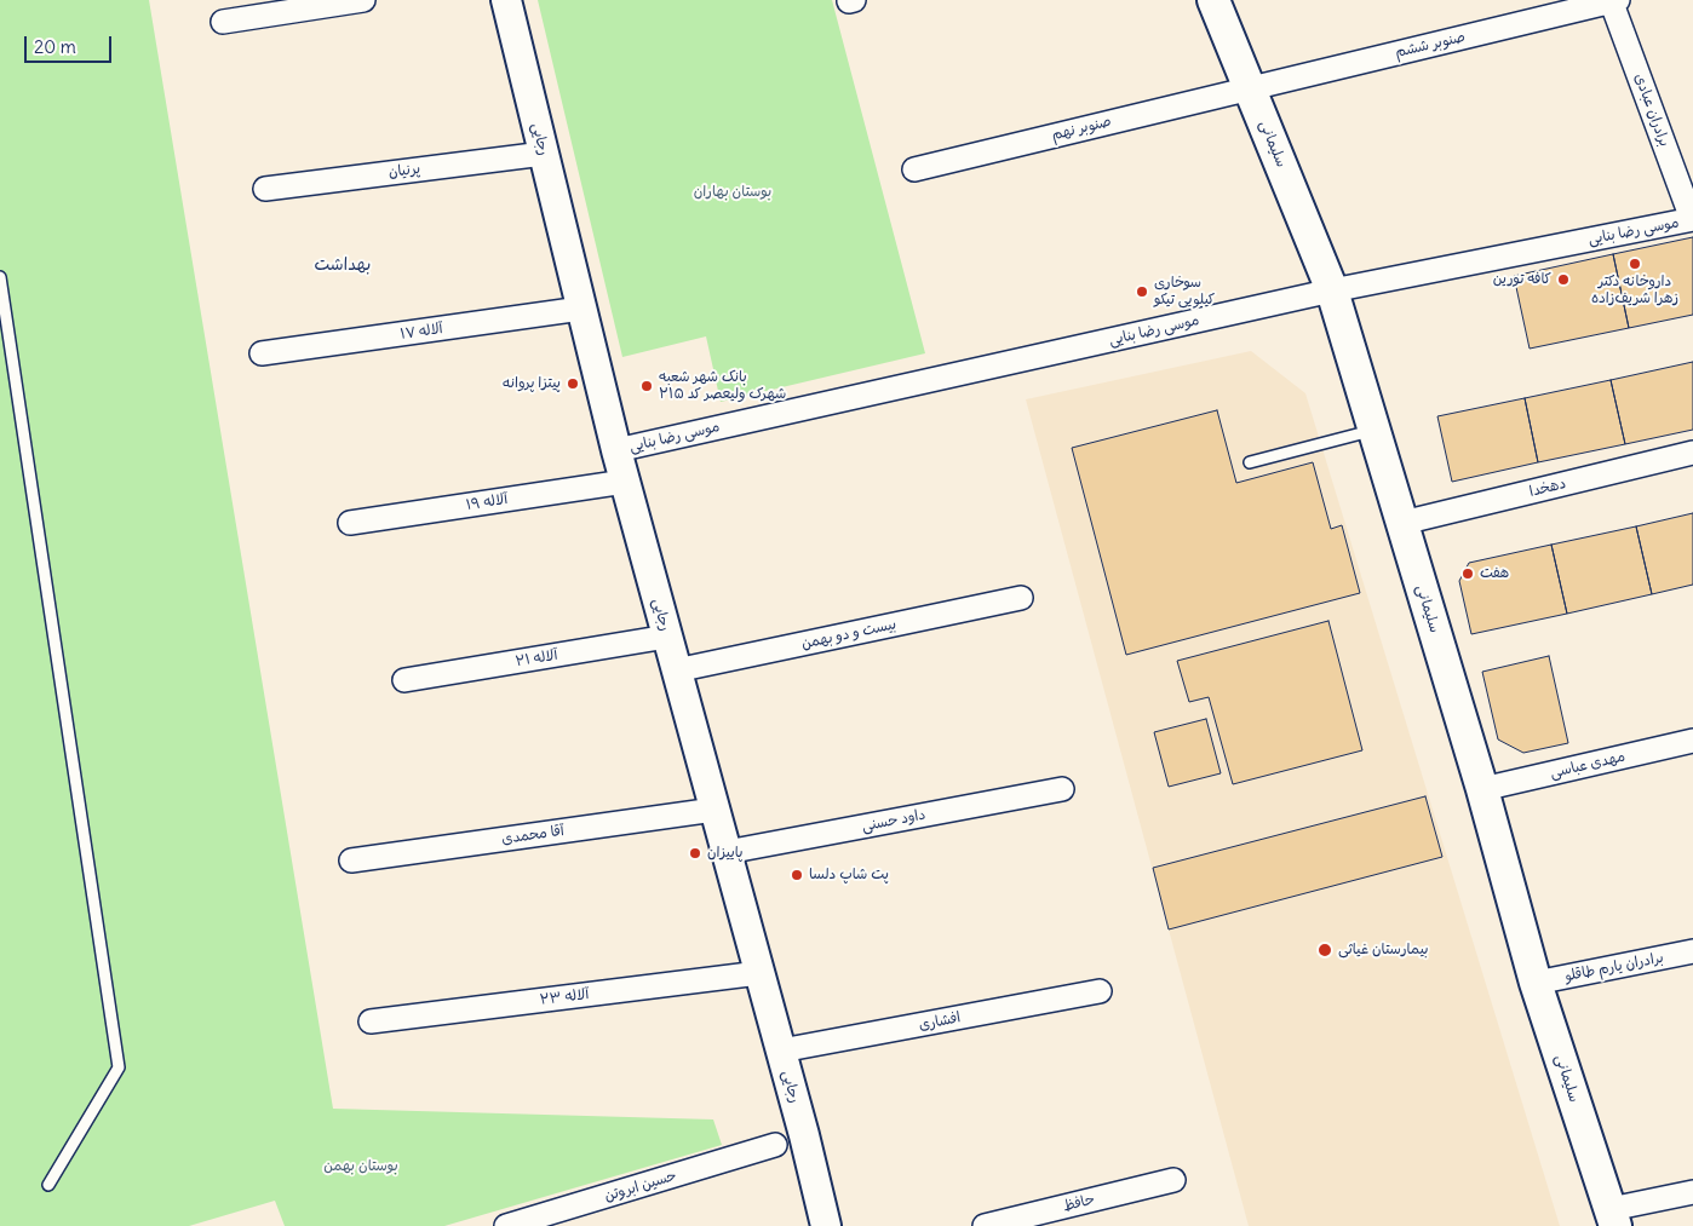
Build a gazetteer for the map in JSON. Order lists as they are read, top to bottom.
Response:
{
  "streets": {
    "main road": ["سلیمانی"],
    "street": [
      "صنوبر ششم",
      "برادران عبادی",
      "صنوبر نهم",
      "رجایی",
      "پرنیان",
      "موسی رضا بنایی",
      "آلاله ۱۷",
      "دهخدا",
      "آلاله ۱۹",
      "بیست و دو بهمن",
      "آلاله ۲۱",
      "مهدی عباسی",
      "داود حسنی",
      "آقا محمدی",
      "برادران یارم طاقلو",
      "آلاله ۲۳",
      "افشاری",
      "حسین ابروتن",
      "حافظ"
    ]
  },
  "crossings": [
    ["صنوبر ششم", "برادران عبادی"],
    ["صنوبر ششم", "صنوبر نهم"],
    ["صنوبر ششم", "سلیمانی"],
    ["برادران عبادی", "موسی رضا بنایی"],
    ["صنوبر نهم", "سلیمانی"],
    ["رجایی", "پرنیان"],
    ["رجایی", "موسی رضا بنایی"],
    ["رجایی", "آلاله ۱۷"],
    ["رجایی", "آلاله ۱۹"],
    ["رجایی", "بیست و دو بهمن"],
    ["رجایی", "آلاله ۲۱"],
    ["رجایی", "داود حسنی"],
    ["رجایی", "آقا محمدی"],
    ["رجایی", "آلاله ۲۳"],
    ["رجایی", "افشاری"],
    ["سلیمانی", "موسی رضا بنایی"],
    ["سلیمانی", "دهخدا"],
    ["سلیمانی", "مهدی عباسی"],
    ["سلیمانی", "برادران یارم طاقلو"]
  ],
  "districts": ["بهداشت"],
  "parks": ["بوستان بهاران", "بوستان بهمن"],
  "places": [
    "داروخانه دکتر زهرا شریف‌زاده",
    "کافه تورین",
    "سوخاری کیلویی تیکو",
    "پیتزا پروانه",
    "بانک شهر شعبه شهرک ولیعصر کد ۲۱۵",
    "هفت",
    "پاییزان",
    "پت شاپ دلسا",
    "بیمارستان غیاثی"
  ],
  "scale_bar": "20 m"
}
